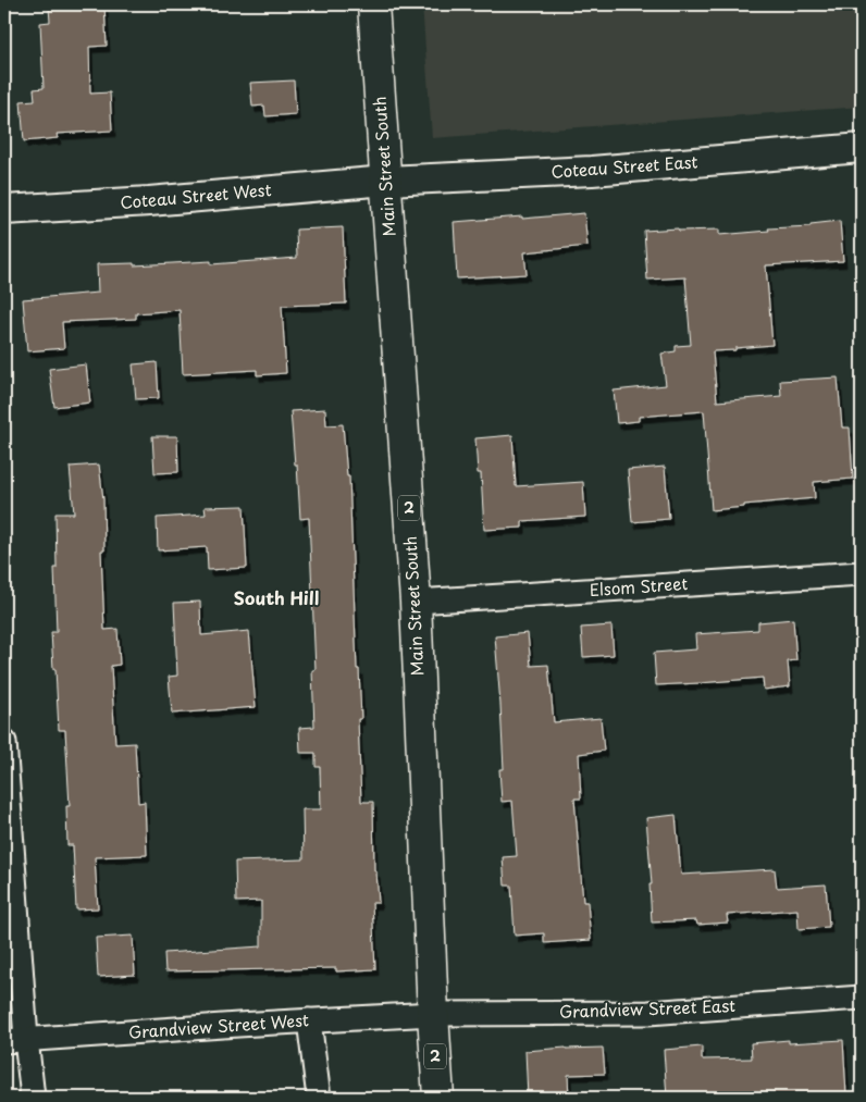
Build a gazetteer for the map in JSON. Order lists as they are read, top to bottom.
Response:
{
  "streets": {
    "main road": ["Main Street South", "2"],
    "street": [
      "Coteau Street East",
      "Coteau Street West",
      "Elsom Street",
      "Grandview Street East",
      "Grandview Street West"
    ]
  },
  "crossings": [
    ["Main Street South", "Coteau Street East"],
    ["Main Street South", "Coteau Street West"],
    ["Main Street South", "2"],
    ["Main Street South", "Elsom Street"],
    ["Main Street South", "Grandview Street East"],
    ["Main Street South", "Grandview Street West"],
    ["Coteau Street East", "Coteau Street West"],
    ["2", "Grandview Street East"],
    ["2", "Grandview Street West"],
    ["Grandview Street East", "Grandview Street West"]
  ],
  "districts": ["South Hill"]
}
